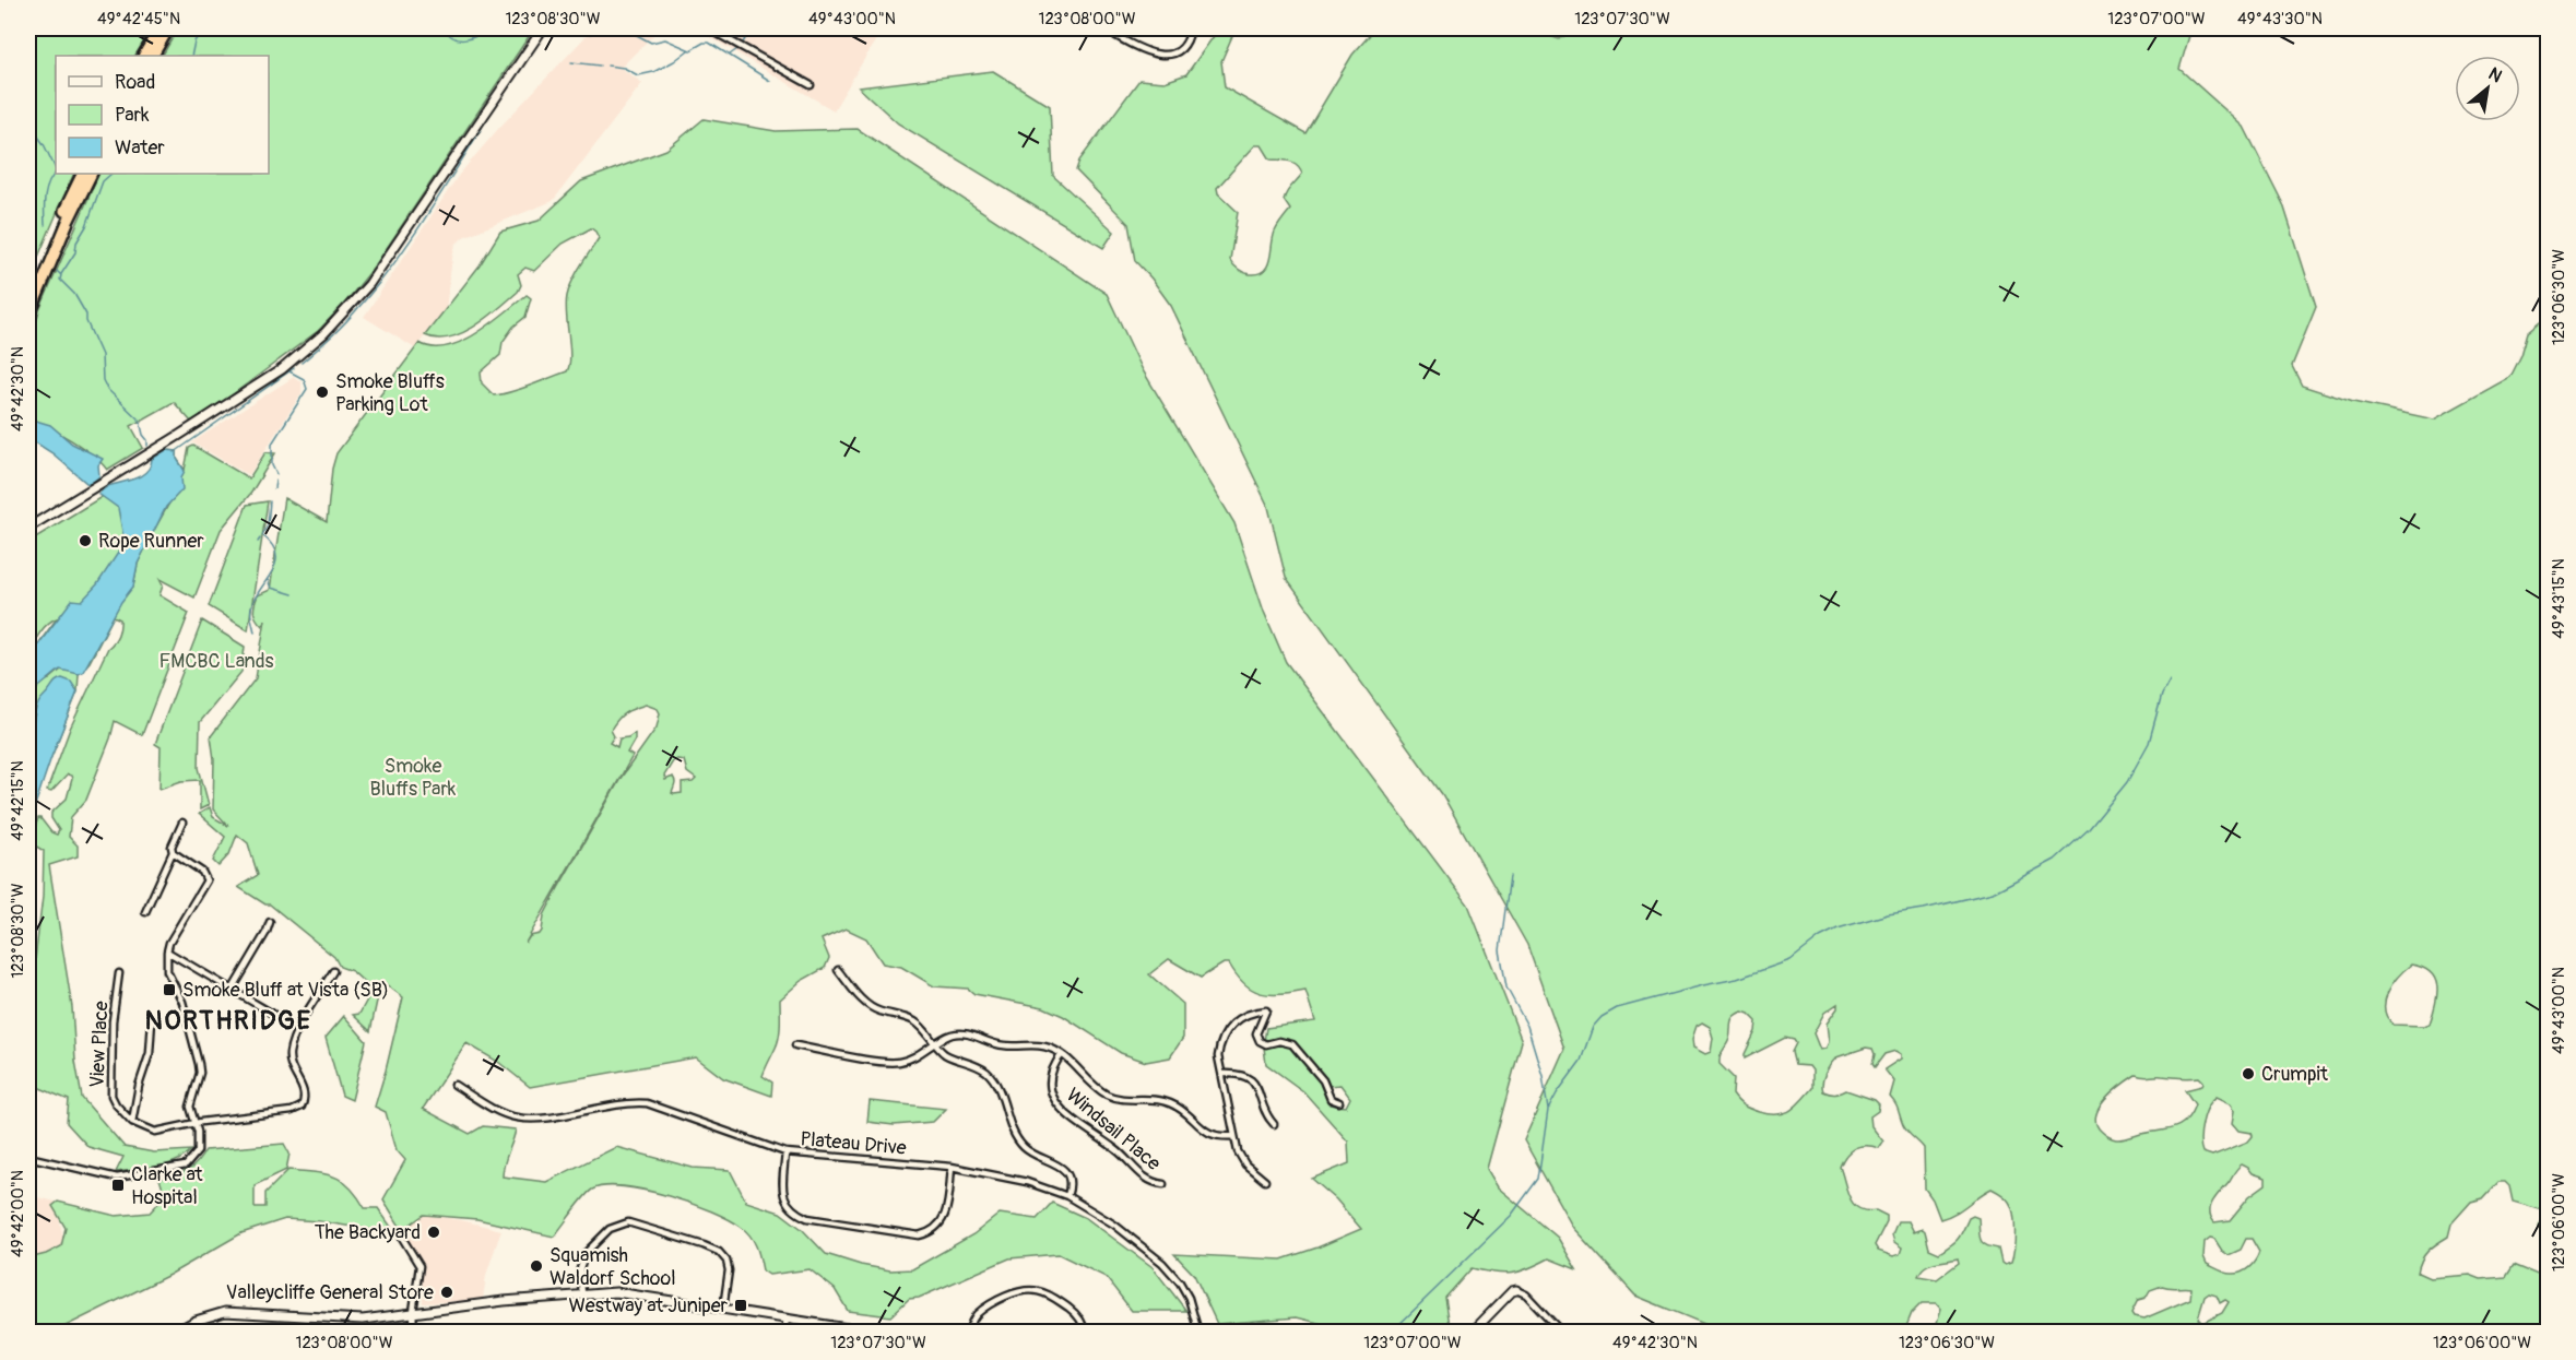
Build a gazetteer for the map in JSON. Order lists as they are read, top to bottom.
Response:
{
  "streets": {
    "street": ["View Place", "Windsail Place", "Plateau Drive"]
  },
  "districts": ["NORTHRIDGE"],
  "parks": ["FMCBC Lands", "Smoke Bluffs Park"],
  "places": {
    "other": [
      "Smoke Bluffs Parking Lot",
      "Rope Runner",
      "Crumpit",
      "The Backyard",
      "Squamish Waldorf School",
      "Valleycliffe General Store"
    ],
    "transit": ["Smoke Bluff at Vista (SB)", "Clarke at Hospital", "Westway at Juniper"]
  },
  "legend": ["Road", "Park", "Water"],
  "north": "top right",
  "coordinates": [
    "49°42'45\"N",
    "123°08'30\"W",
    "49°43'00\"N",
    "123°08'00\"W",
    "123°07'30\"W",
    "123°07'00\"W",
    "49°43'30\"N",
    "123°06'30\"W",
    "49°42'30\"N",
    "49°43'15\"N",
    "49°42'15\"N",
    "49°42'00\"N",
    "123°06'00\"W"
  ]
}
